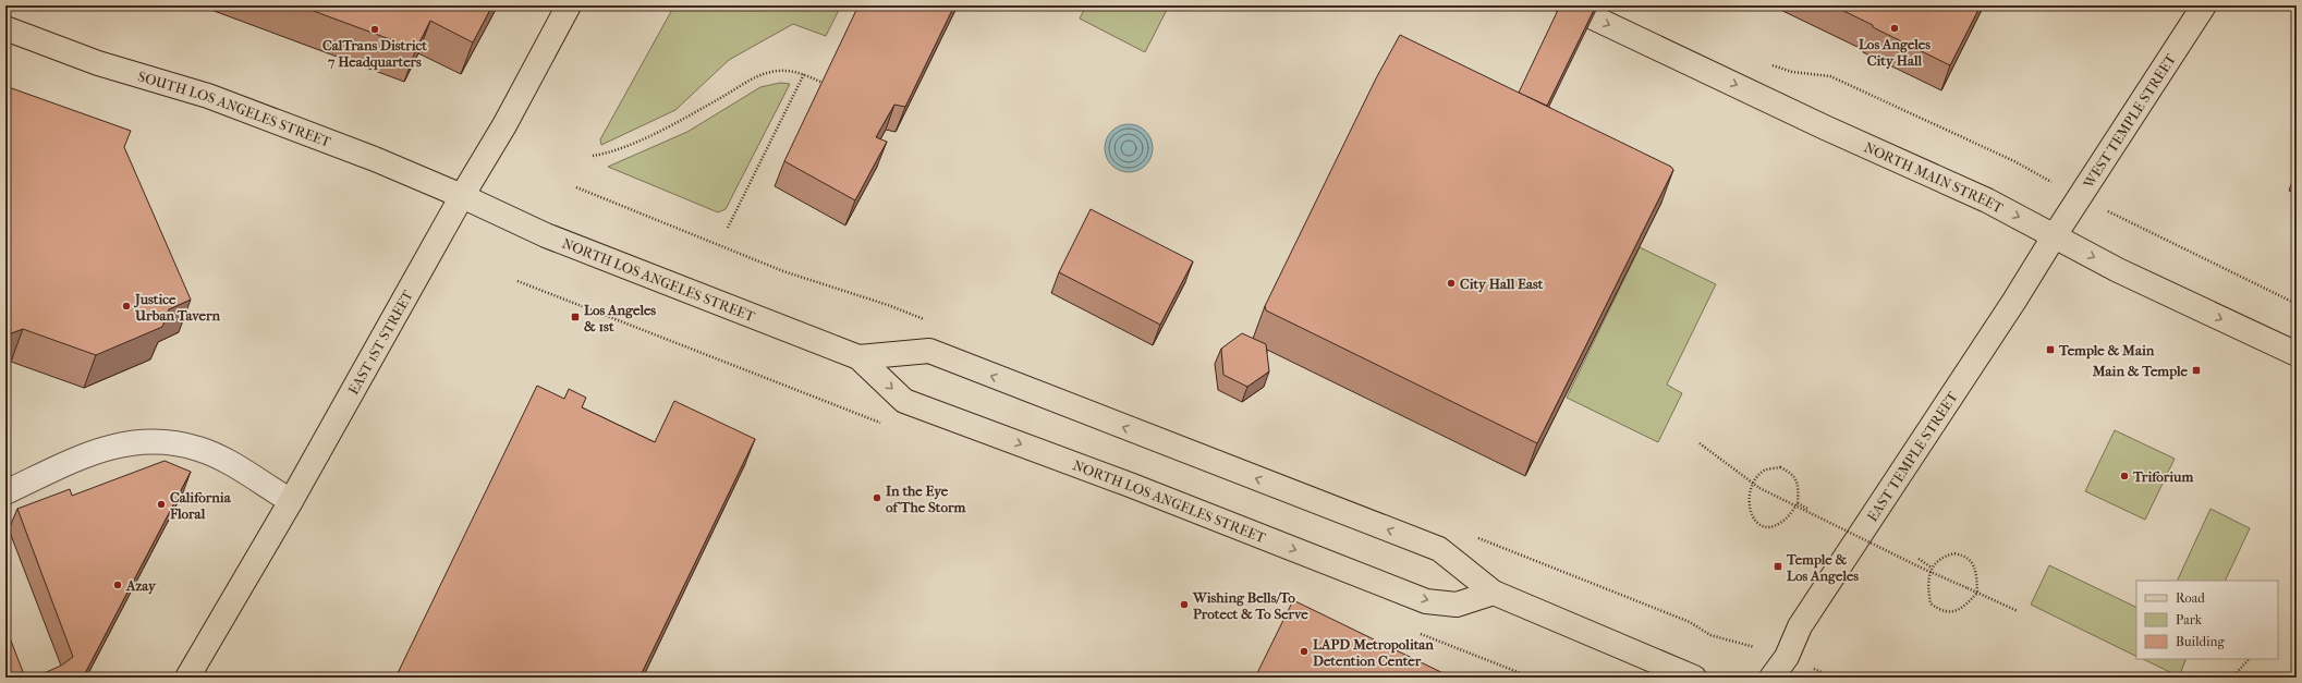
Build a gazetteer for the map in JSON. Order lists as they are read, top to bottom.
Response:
{
  "streets": {
    "main road": [
      "SOUTH LOS ANGELES STREET",
      "WEST TEMPLE STREET",
      "NORTH MAIN STREET",
      "NORTH LOS ANGELES STREET",
      "EAST 1ST STREET",
      "EAST TEMPLE STREET"
    ]
  },
  "crossings": [
    ["SOUTH LOS ANGELES STREET", "NORTH LOS ANGELES STREET"],
    ["SOUTH LOS ANGELES STREET", "EAST 1ST STREET"],
    ["WEST TEMPLE STREET", "NORTH MAIN STREET"],
    ["WEST TEMPLE STREET", "EAST TEMPLE STREET"],
    ["NORTH MAIN STREET", "EAST TEMPLE STREET"],
    ["NORTH LOS ANGELES STREET", "EAST 1ST STREET"]
  ],
  "one_way": ["NORTH MAIN STREET"],
  "places": {
    "other": [
      "Los Angeles City Hall",
      "CalTrans District 7 Headquarters",
      "City Hall East",
      "Justice Urban Tavern",
      "Triforium",
      "In the Eye of The Storm",
      "California Floral",
      "Azay",
      "Wishing Bells/To Protect & To Serve",
      "LAPD Metropolitan Detention Center"
    ],
    "transit": [
      "Los Angeles & 1st",
      "Temple & Main",
      "Main & Temple",
      "Temple & Los Angeles"
    ]
  },
  "legend": ["Road", "Park", "Building"]
}
